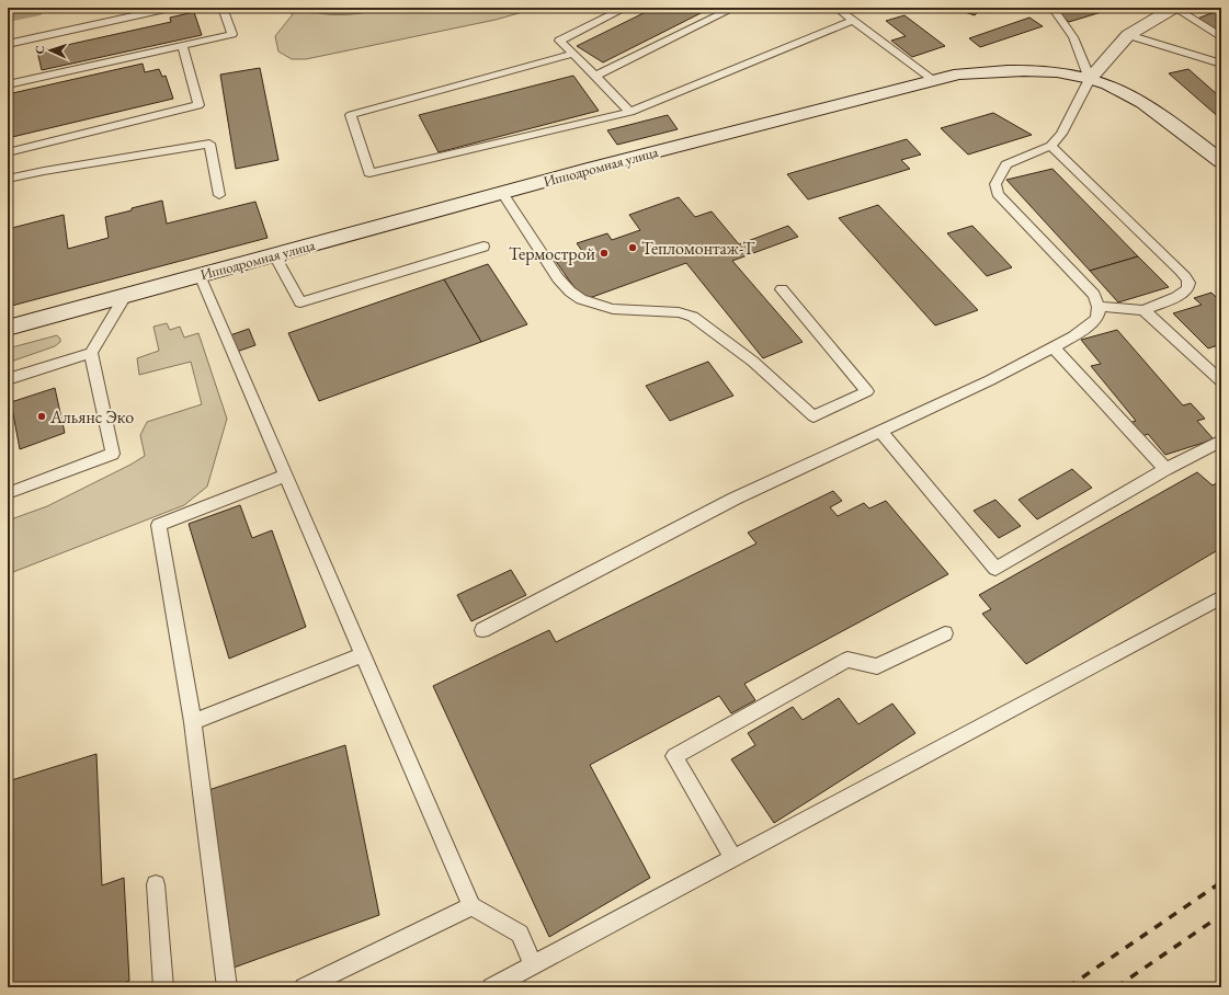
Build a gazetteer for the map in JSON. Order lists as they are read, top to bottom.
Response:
{
  "streets": {
    "main road": ["Ипподромная улица"]
  },
  "places": ["Тепломонтаж-Т", "Термострой", "Альянс Эко"],
  "north": "left"
}
